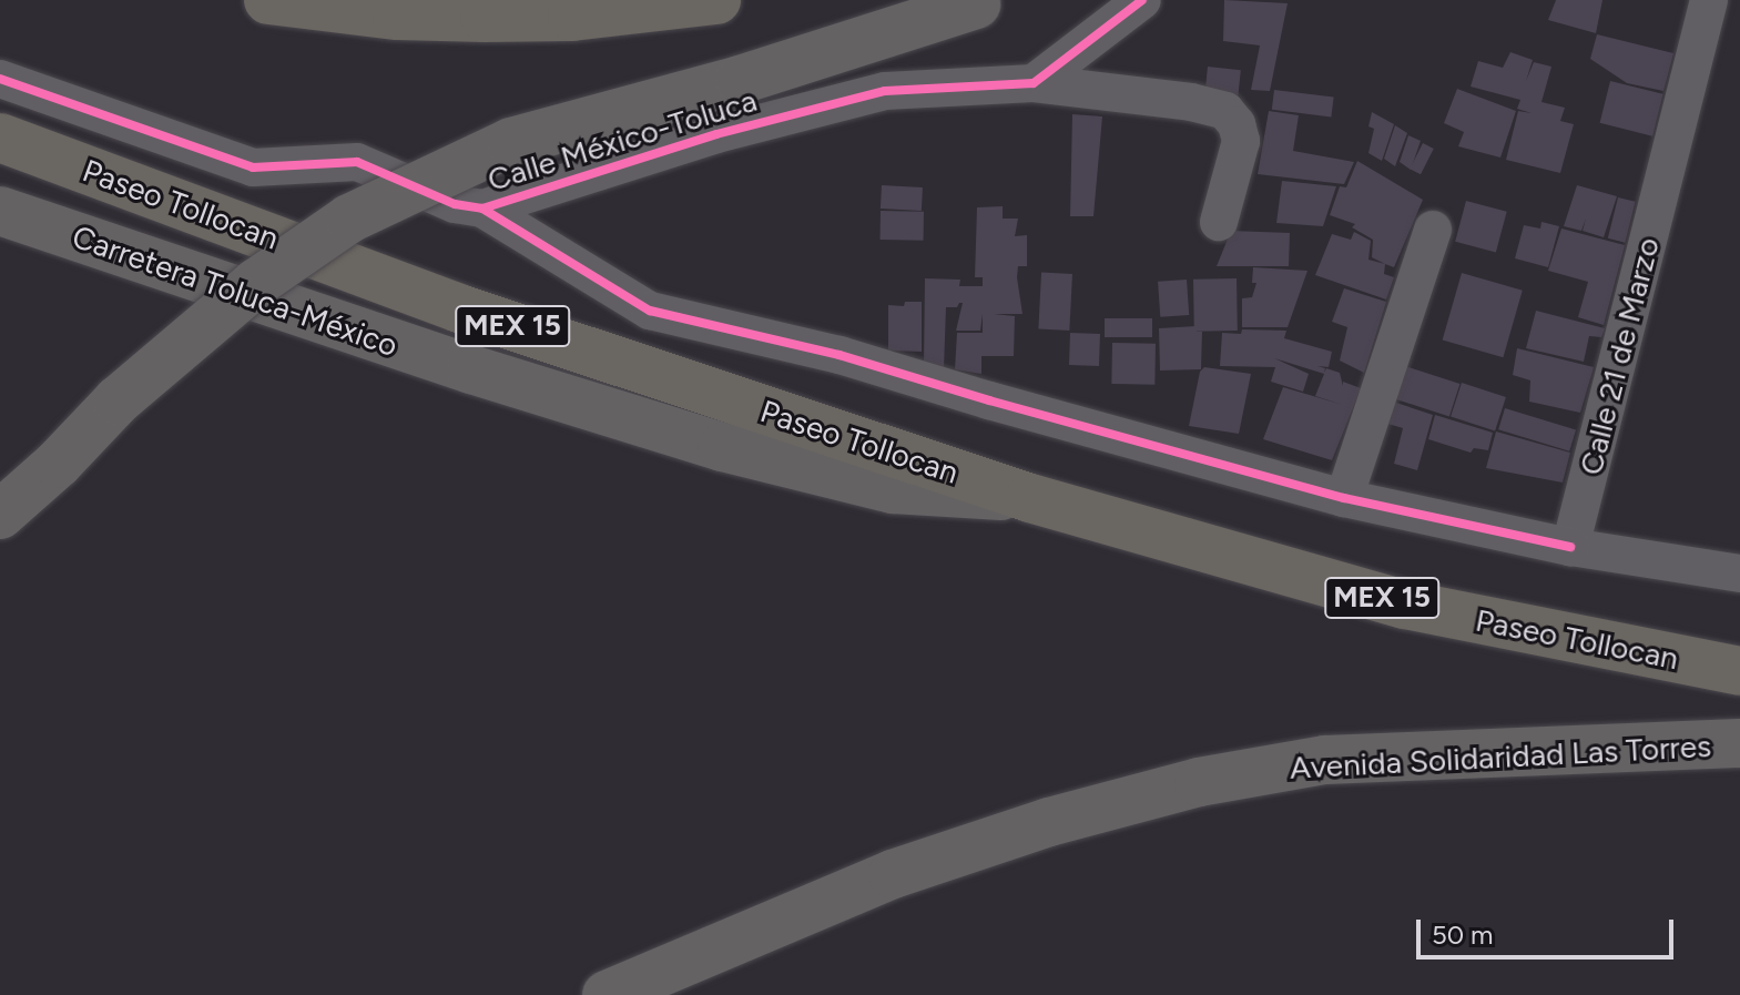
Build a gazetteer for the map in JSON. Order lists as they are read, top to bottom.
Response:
{
  "streets": {
    "highway": ["Paseo Tollocan", "MEX 15"],
    "main road": ["Carretera Toluca-México", "Avenida Solidaridad Las Torres"],
    "street": ["Calle México-Toluca", "Calle 21 de Marzo"]
  },
  "crossings": [
    ["Paseo Tollocan", "Carretera Toluca-México"]
  ],
  "scale_bar": "50 m"
}
